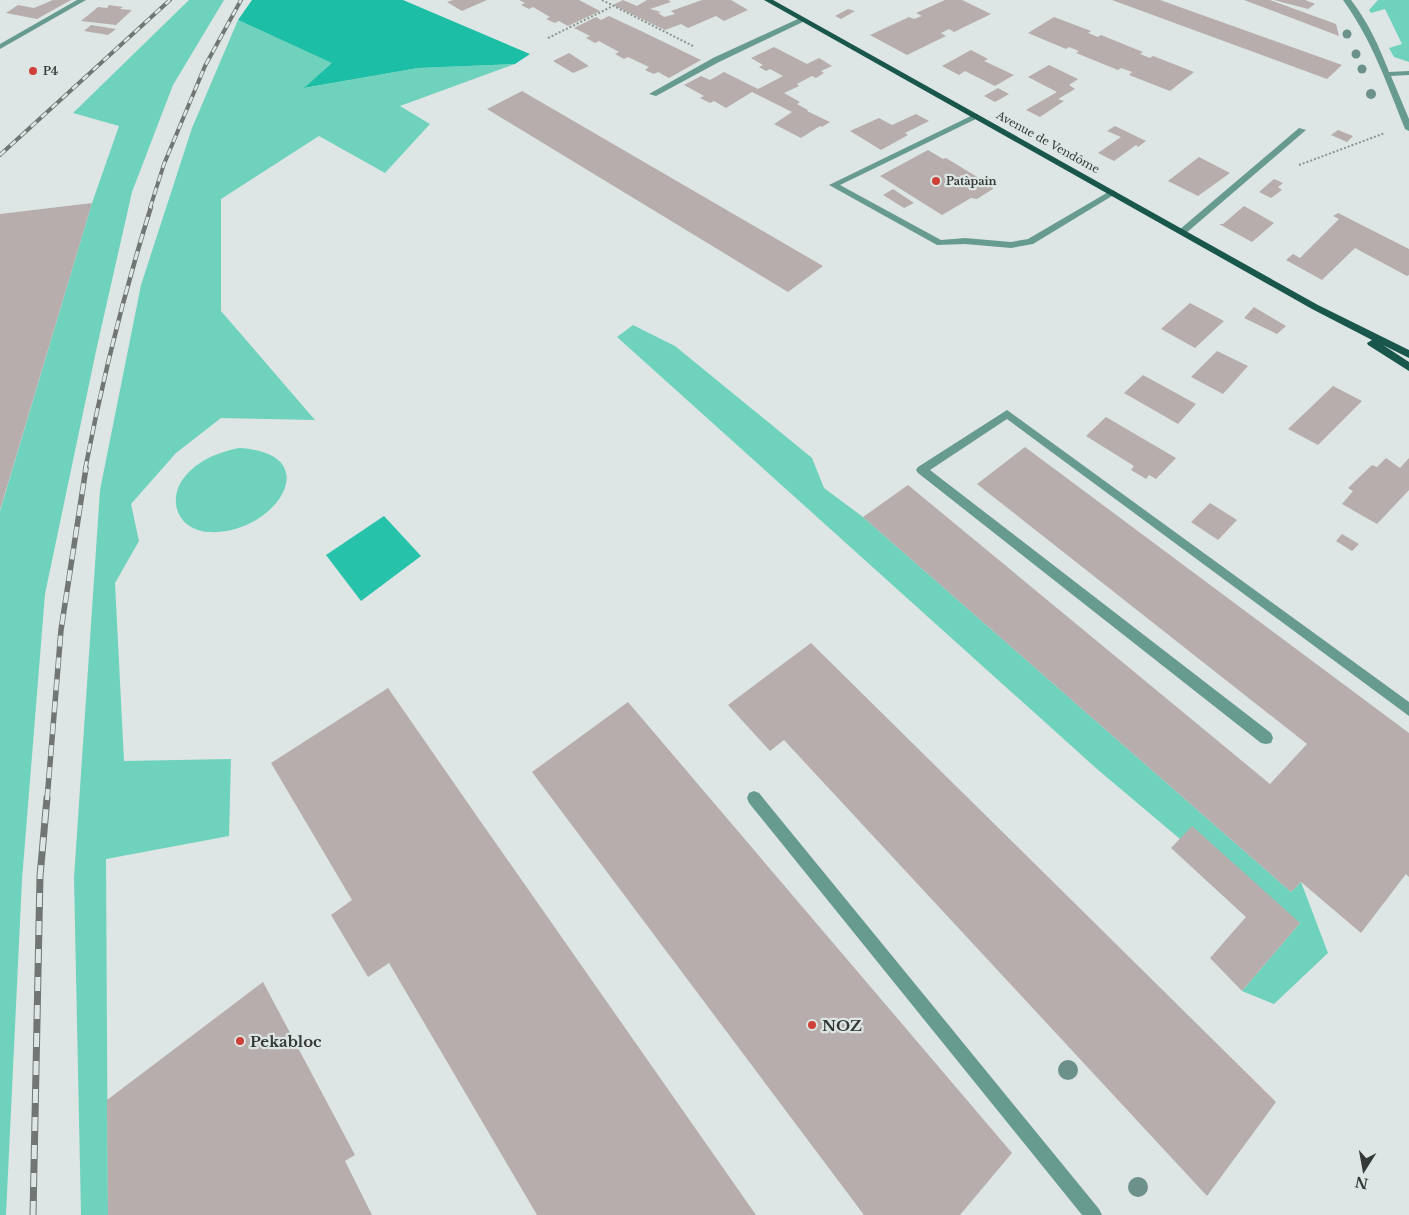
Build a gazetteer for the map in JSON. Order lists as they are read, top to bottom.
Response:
{
  "streets": {
    "main road": ["Avenue de Vendôme"]
  },
  "places": [
    "P4",
    "Patàpain",
    "NOZ",
    "Pekabloc"
  ],
  "north": "bottom"
}
